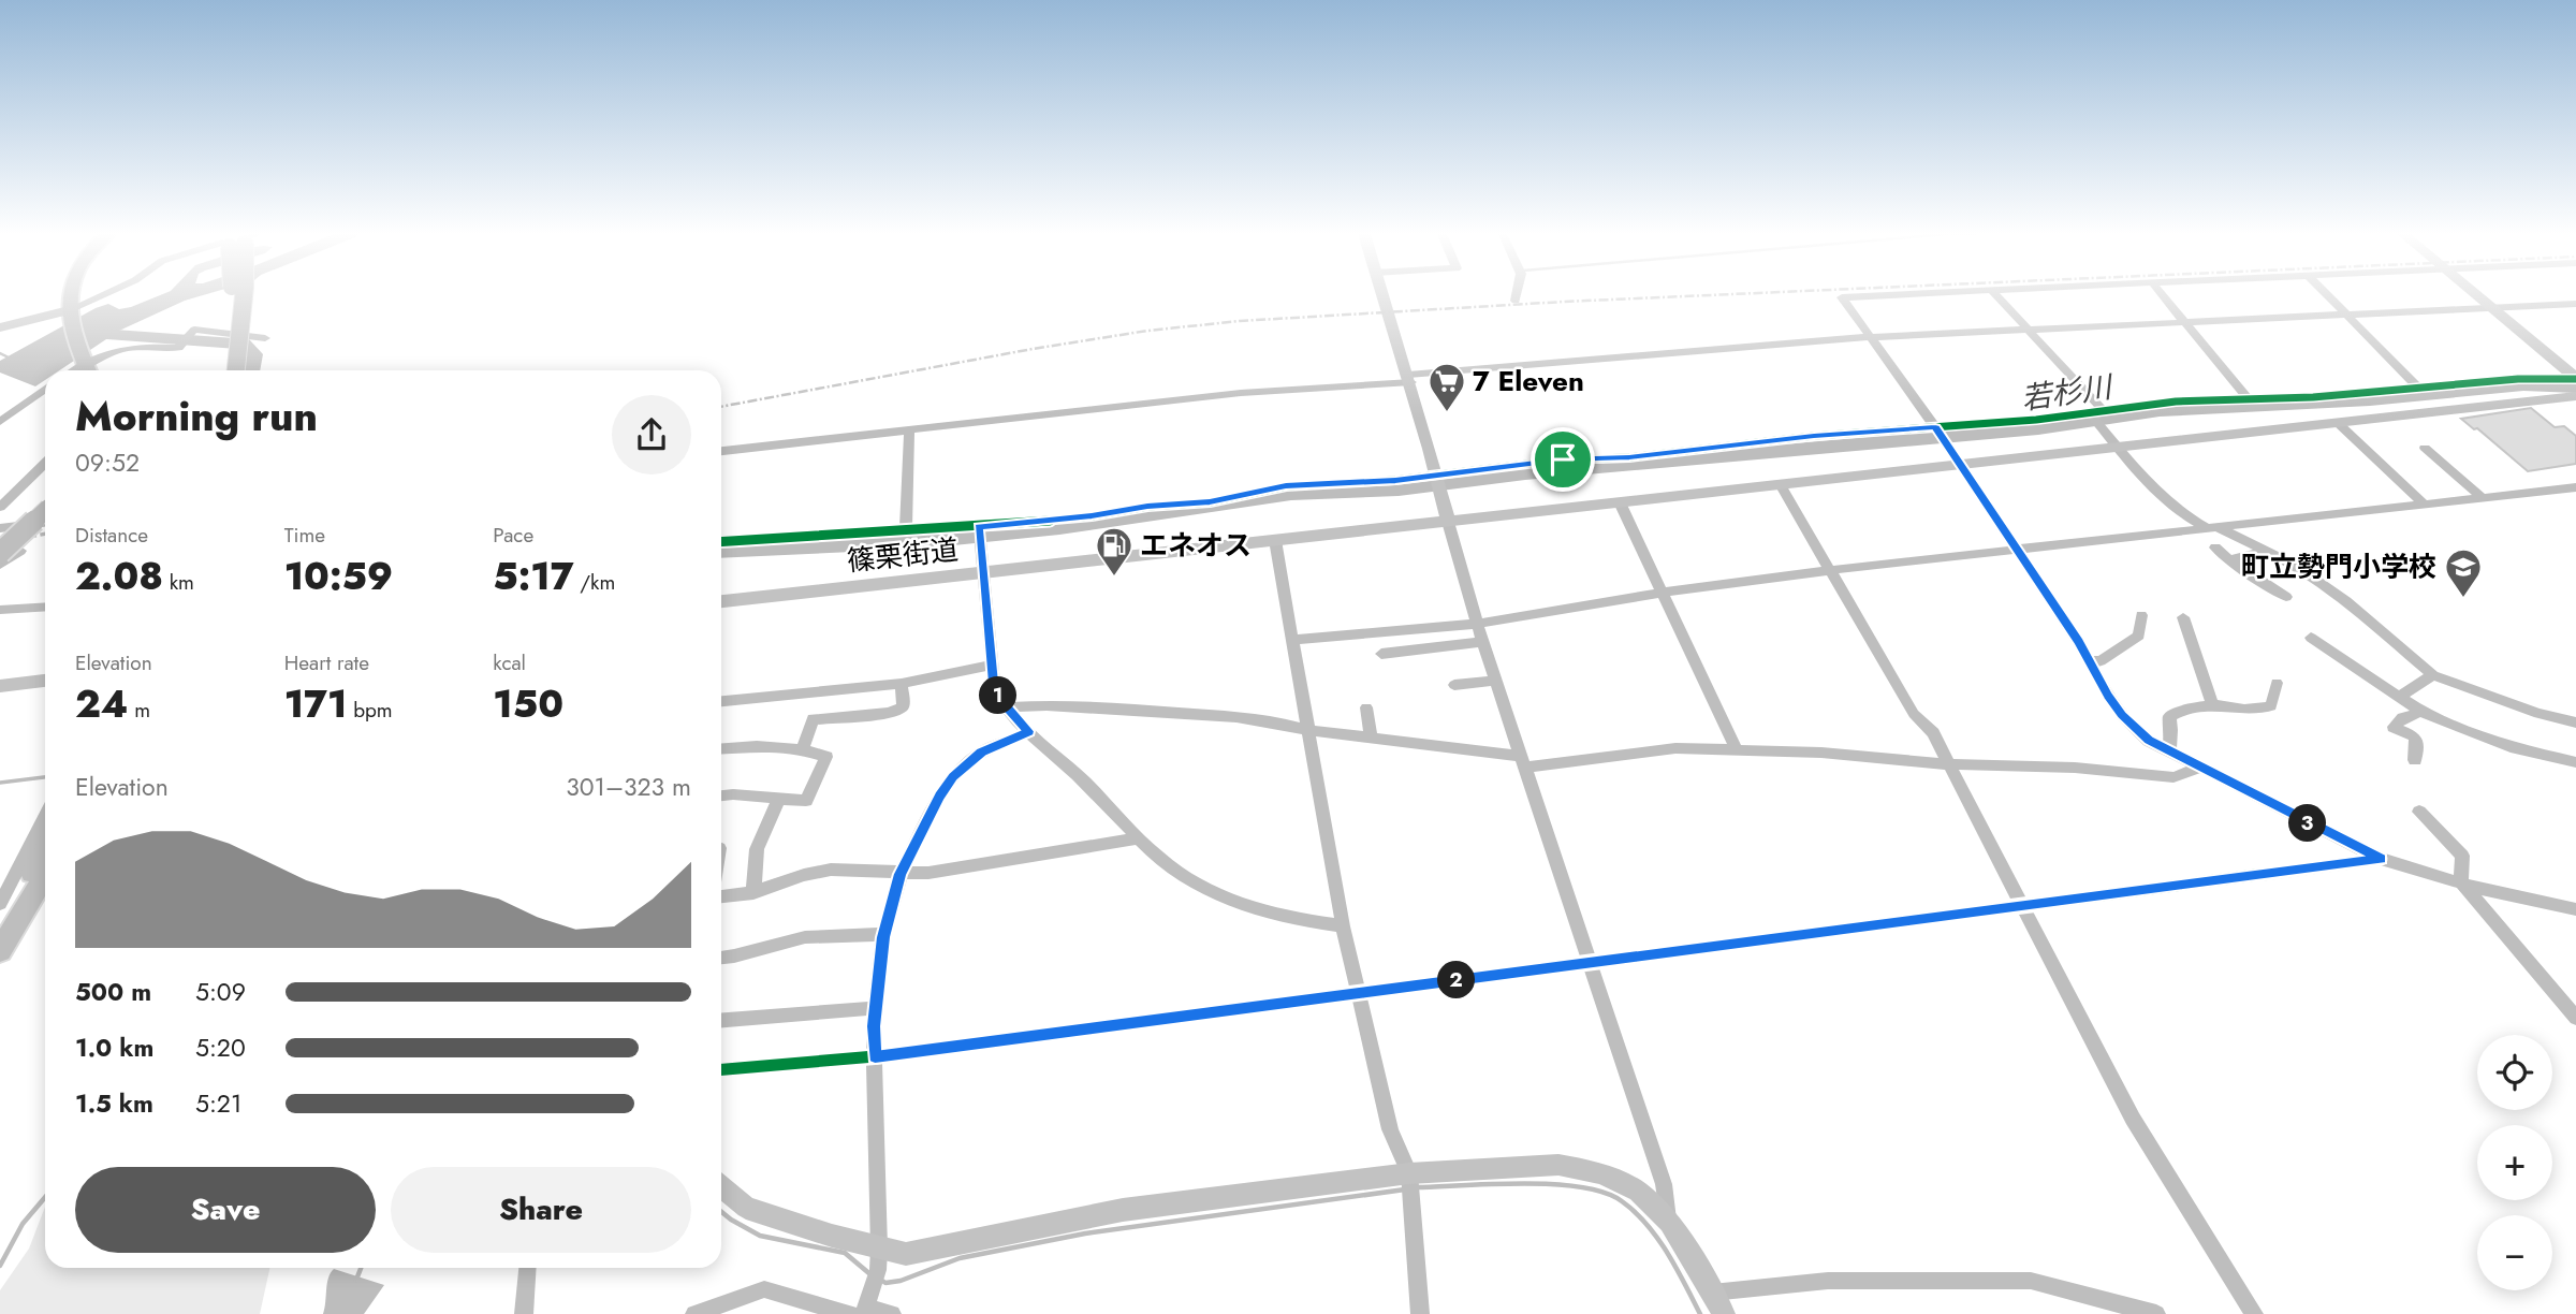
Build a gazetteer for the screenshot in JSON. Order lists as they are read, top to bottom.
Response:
{
  "streets": {
    "main road": ["篠栗街道"]
  },
  "water": ["若杉川"],
  "places": {
    "supermarket": ["7 Eleven"],
    "fuel station": ["エネオス"],
    "school or university": ["町立勢門小学校"]
  },
  "page": {
    "heading": ["Morning run", "09:52"],
    "stats": [
      ["Distance", "2.08 km"],
      ["Time", "10:59"],
      ["Pace", "5:17 /km"],
      ["Elevation", "24 m"],
      ["Heart rate", "171 bpm"],
      ["kcal", "150"]
    ],
    "pins": ["1", "3", "2"],
    "chart": ["Elevation", "301–323 m"],
    "list": [
      {
        "name": "500 m",
        "note": "5:09"
      },
      {
        "name": "1.0 km",
        "note": "5:20"
      },
      {
        "name": "1.5 km",
        "note": "5:21"
      }
    ],
    "map_buttons": ["+", "−"],
    "buttons": ["Save", "Share"]
  }
}
